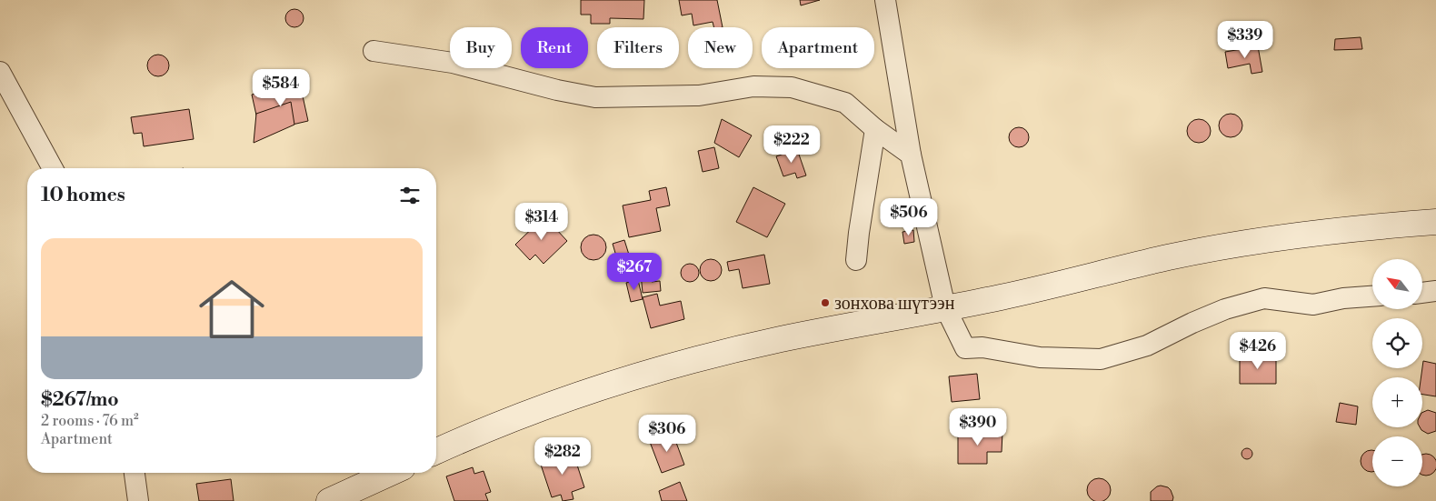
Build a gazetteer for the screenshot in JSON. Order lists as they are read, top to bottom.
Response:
{
  "places": ["зонхова шүтээн"],
  "north": "top left",
  "page": {
    "price": [
      "$339",
      "$584",
      "$222",
      "$506",
      "$314",
      "$267",
      "$426",
      "$390",
      "$306",
      "$282"
    ],
    "chip": [
      "Buy",
      "Rent",
      "Filters",
      "New",
      "Apartment"
    ],
    "heading": "10 homes",
    "list": [
      {
        "name": "$267/mo",
        "note": "2 rooms · 76 m² · Apartment"
      }
    ],
    "map_buttons": ["+", "−"]
  }
}
